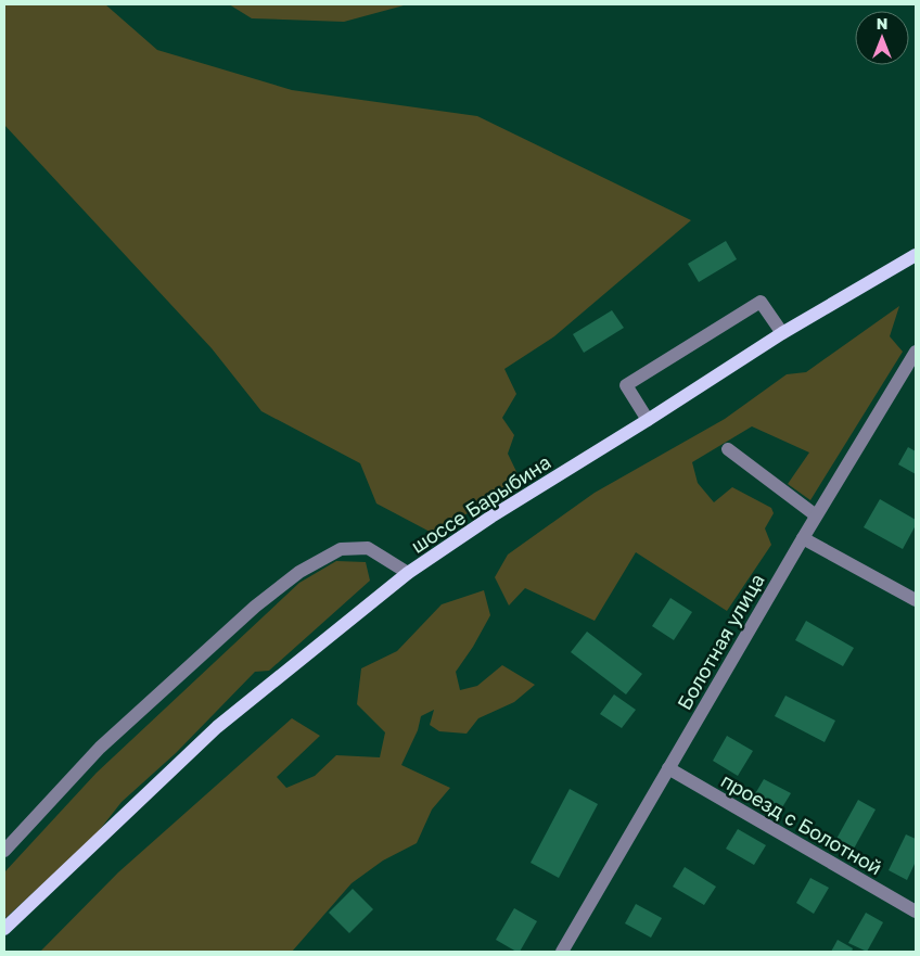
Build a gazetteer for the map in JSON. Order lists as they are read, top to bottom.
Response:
{
  "streets": {
    "main road": ["шоссе Барыбина"],
    "street": ["Болотная улица", "проезд с Болотной"]
  },
  "crossings": [
    ["Болотная улица", "проезд с Болотной"]
  ],
  "north": "top"
}
